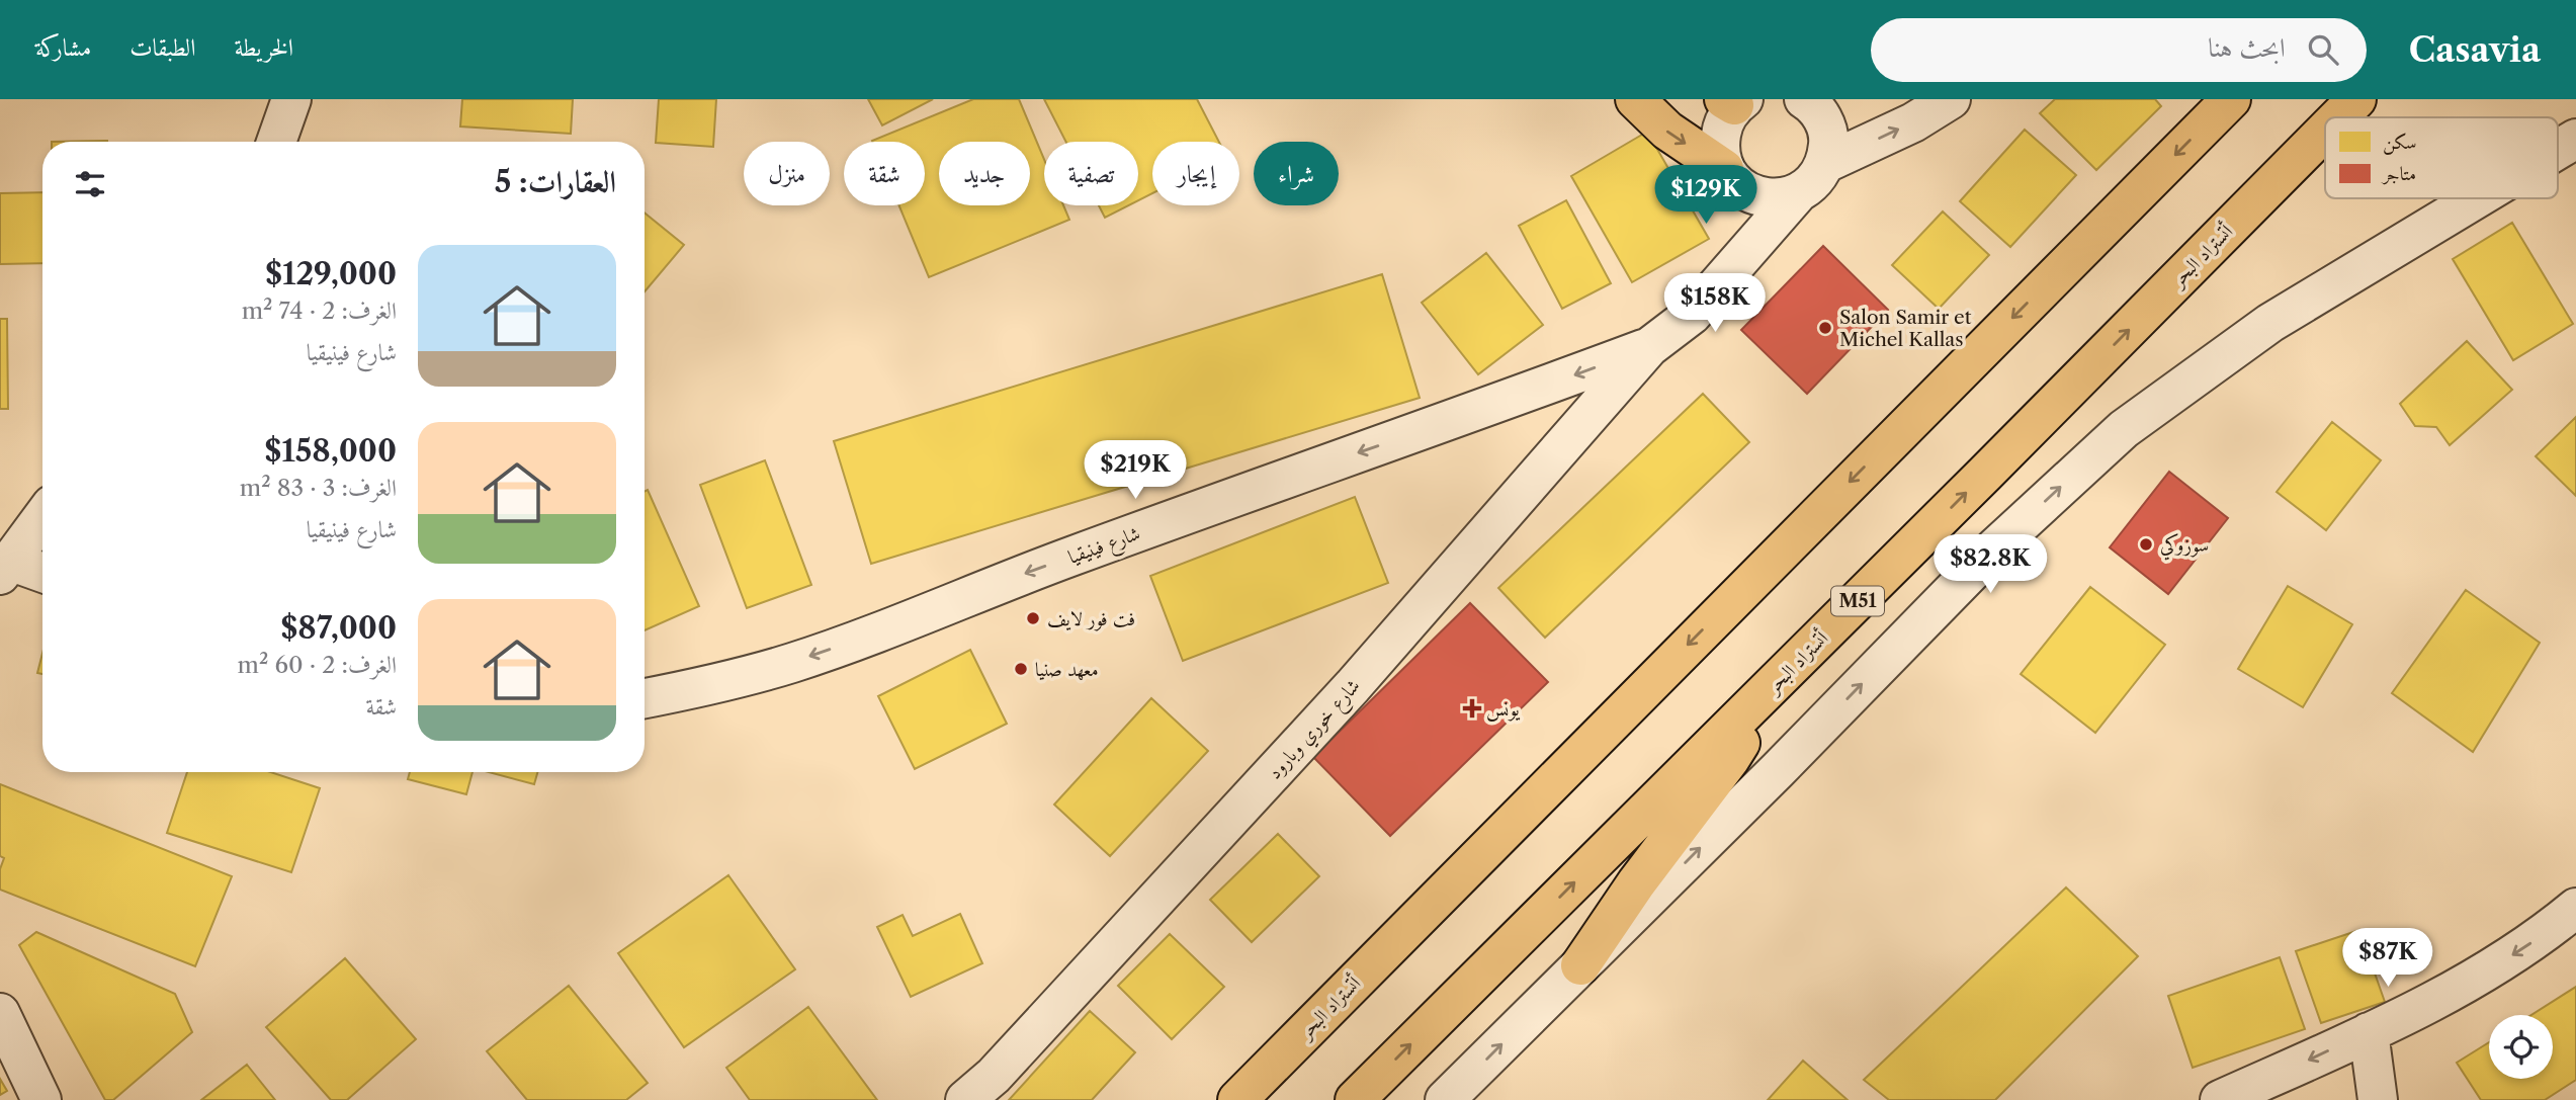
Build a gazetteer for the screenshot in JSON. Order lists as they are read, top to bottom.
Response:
{
  "streets": {
    "main road": ["أتستراد البحر", "M51"],
    "street": ["شارع فينيقيا", "شارع خوري وبارود"]
  },
  "crossings": [
    ["شارع فينيقيا", "شارع خوري وبارود"]
  ],
  "one_way": ["شارع فينيقيا"],
  "places": {
    "other": [
      "Salon Samir et Michel Kallas",
      "سوزوكي",
      "فت فور لايف",
      "معهد صنيا"
    ],
    "health": ["يونس"]
  },
  "legend": ["سكن", "متاجر"],
  "page": {
    "header": "Casavia",
    "search": "ابحث هنا",
    "nav": ["الخريطة", "الطبقات", "مشاركة"],
    "chip": [
      "شراء",
      "إيجار",
      "تصفية",
      "جديد",
      "شقة",
      "منزل"
    ],
    "heading": "العقارات: 5",
    "price": [
      "$129K",
      "$158K",
      "$219K",
      "$82.8K",
      "$87K"
    ],
    "list": [
      {
        "name": "$129,000",
        "note": "الغرف: 2 · 74 m² · شارع فينيقيا"
      },
      {
        "name": "$158,000",
        "note": "الغرف: 3 · 83 m² · شارع فينيقيا"
      },
      {
        "name": "$87,000",
        "note": "الغرف: 2 · 60 m² · شقة"
      }
    ]
  }
}
